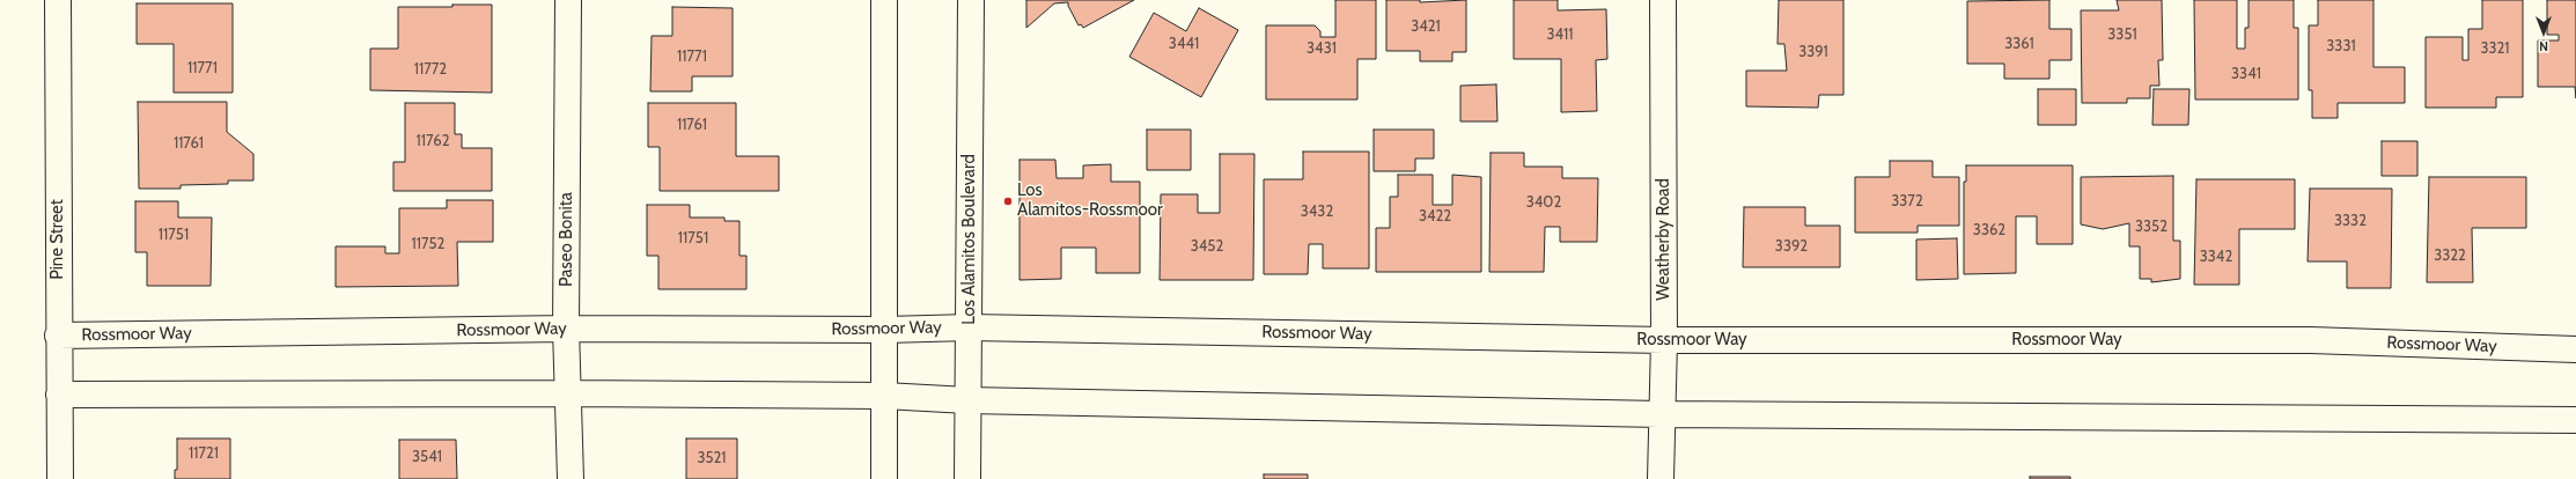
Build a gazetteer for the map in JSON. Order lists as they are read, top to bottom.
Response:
{
  "streets": {
    "street": [
      "Pine Street",
      "Paseo Bonita",
      "Los Alamitos Boulevard",
      "Weatherby Road",
      "Rossmoor Way"
    ]
  },
  "crossings": [
    ["Pine Street", "Rossmoor Way"],
    ["Paseo Bonita", "Rossmoor Way"],
    ["Los Alamitos Boulevard", "Rossmoor Way"],
    ["Weatherby Road", "Rossmoor Way"]
  ],
  "places": ["Los Alamitos-Rossmoor"],
  "house_numbers": [
    "3421",
    "3411",
    "3351",
    "3441",
    "3361",
    "3331",
    "3431",
    "3321",
    "3391",
    "11771",
    "11771",
    "11772",
    "3341",
    "11761",
    "11762",
    "11761",
    "3372",
    "3402",
    "3432",
    "3422",
    "3332",
    "3352",
    "3362",
    "11751",
    "11751",
    "11752",
    "3452",
    "3392",
    "3322",
    "3342",
    "11721",
    "3541",
    "3521"
  ],
  "north": "bottom"
}
